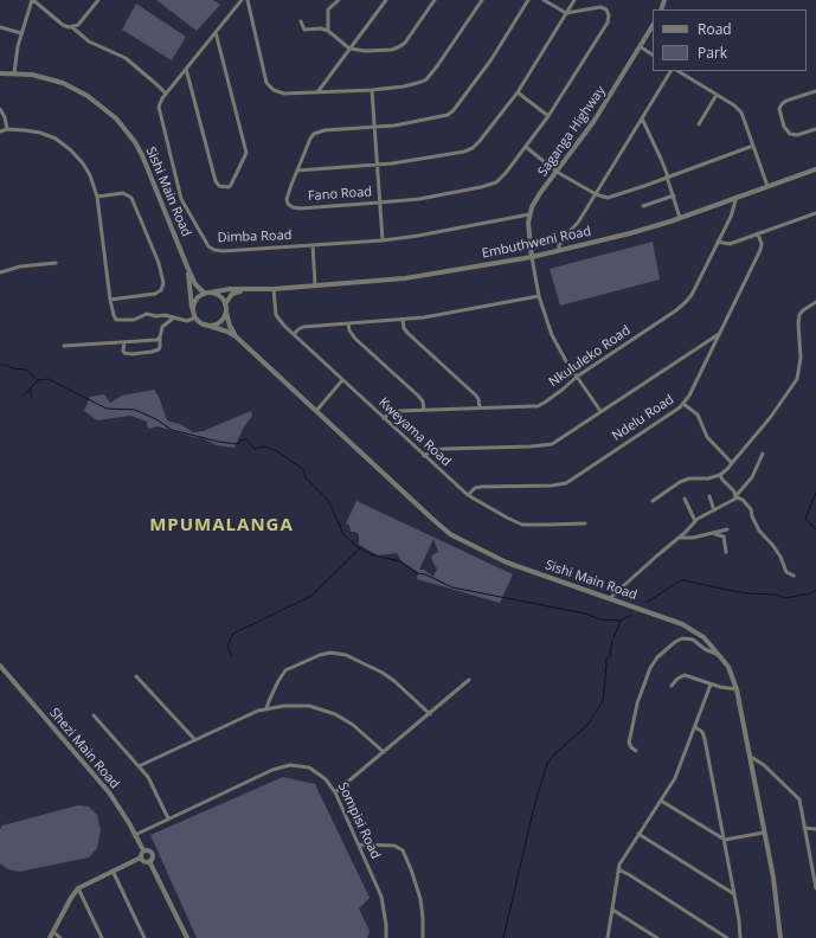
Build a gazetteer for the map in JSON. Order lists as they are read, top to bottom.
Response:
{
  "streets": {
    "street": [
      "Saganga Highway",
      "Sishi Main Road",
      "Fano Road",
      "Dimba Road",
      "Embuthweni Road",
      "Nkululeko Road",
      "Ndelu Road",
      "Kweyama Road",
      "Shezi Main Road",
      "Sompisi Road"
    ]
  },
  "crossings": [
    ["Saganga Highway", "Dimba Road"],
    ["Saganga Highway", "Embuthweni Road"],
    ["Sishi Main Road", "Embuthweni Road"],
    ["Embuthweni Road", "Nkululeko Road"],
    ["Embuthweni Road", "Kweyama Road"],
    ["Nkululeko Road", "Kweyama Road"],
    ["Ndelu Road", "Kweyama Road"],
    ["Shezi Main Road", "Sompisi Road"]
  ],
  "districts": ["MPUMALANGA"],
  "legend": ["Road", "Park"]
}
